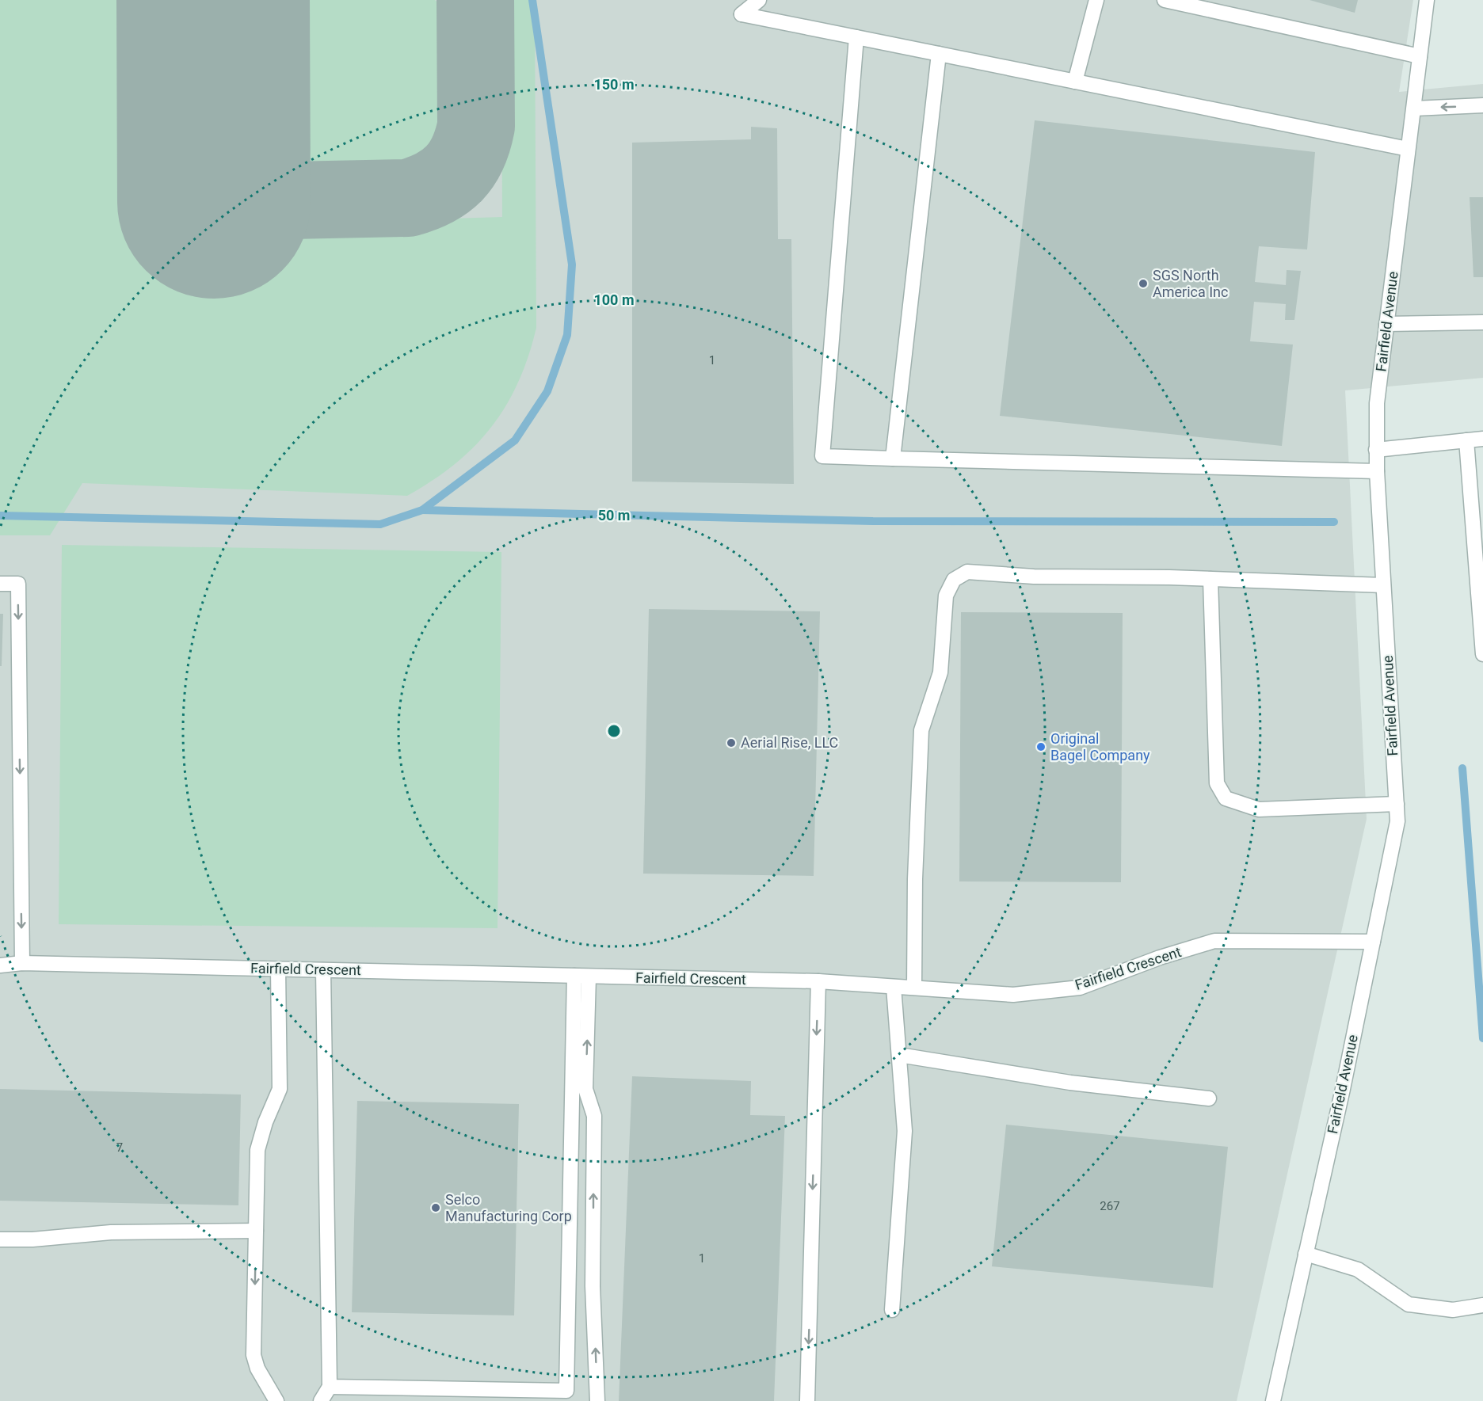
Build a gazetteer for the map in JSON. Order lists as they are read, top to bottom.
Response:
{
  "streets": {
    "street": ["Fairfield Avenue", "Fairfield Crescent"]
  },
  "crossings": [
    ["Fairfield Avenue", "Fairfield Crescent"]
  ],
  "places": [
    "SGS North America Inc",
    "Aerial Rise, LLC",
    "Original Bagel Company",
    "Selco Manufacturing Corp"
  ],
  "house_numbers": [
    "1",
    "7",
    "267",
    "1"
  ],
  "rings": ["150 m", "100 m", "50 m"]
}
